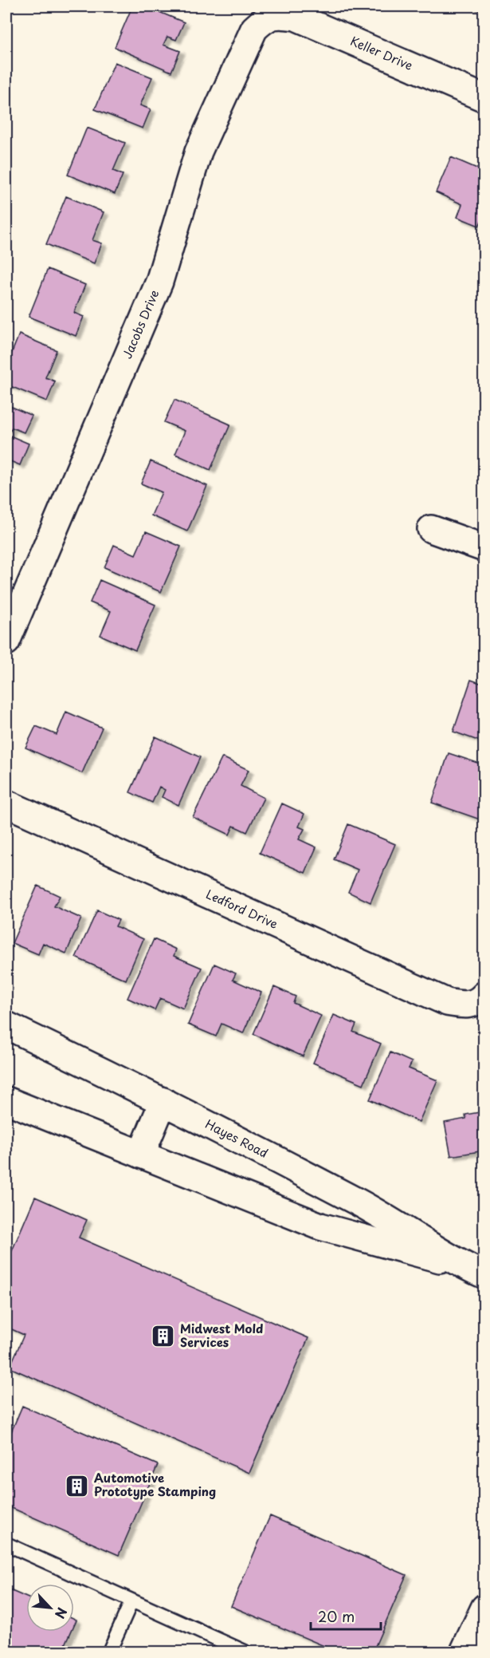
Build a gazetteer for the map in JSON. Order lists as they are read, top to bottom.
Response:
{
  "streets": {
    "street": [
      "Keller Drive",
      "Jacobs Drive",
      "Ledford Drive",
      "Hayes Road"
    ]
  },
  "crossings": [
    ["Keller Drive", "Jacobs Drive"]
  ],
  "places": {
    "building": ["Midwest Mold Services", "Automotive Prototype Stamping"]
  },
  "scale_bar": "20 m",
  "north": "bottom right"
}
